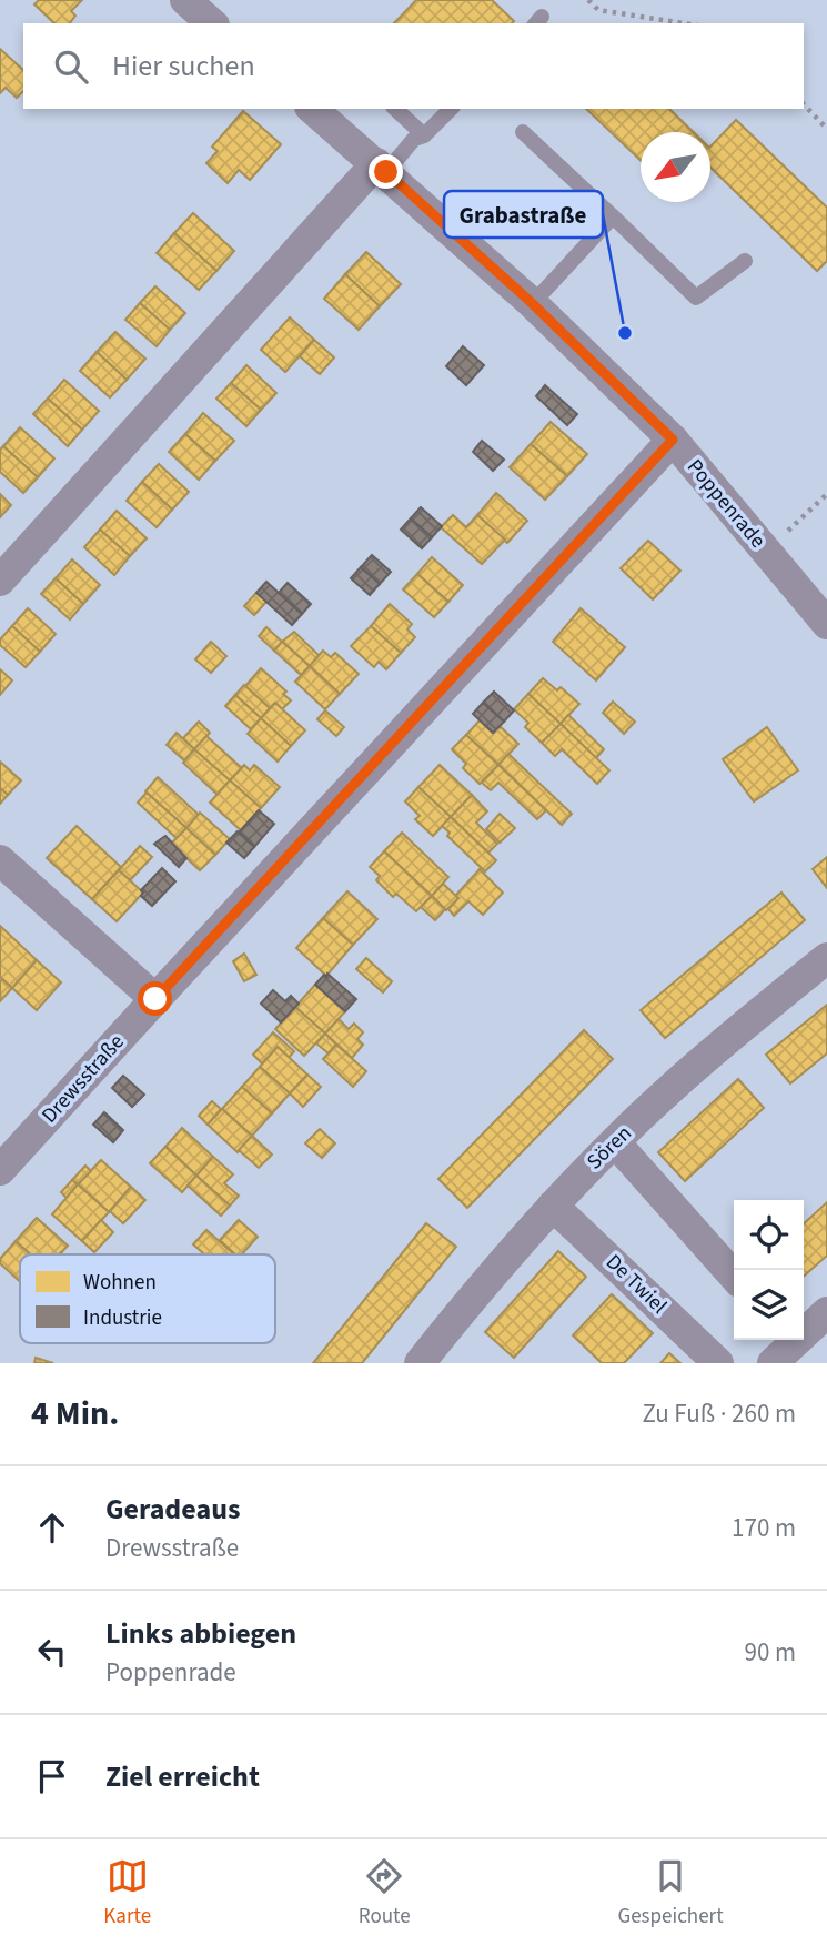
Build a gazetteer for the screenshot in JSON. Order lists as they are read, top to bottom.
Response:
{
  "streets": {
    "street": [
      "Poppenrade",
      "Drewsstraße",
      "Sören",
      "De Twiel"
    ]
  },
  "crossings": [
    ["Poppenrade", "Drewsstraße"],
    ["Sören", "De Twiel"]
  ],
  "places": ["Grabastraße"],
  "legend": ["Wohnen", "Industrie"],
  "north": "bottom left",
  "page": {
    "search": "Hier suchen",
    "heading": ["4 Min.", "Zu Fuß · 260 m"],
    "list": [
      ["Geradeaus", "Drewsstraße", "170 m"],
      ["Links abbiegen", "Poppenrade", "90 m"],
      "Ziel erreicht"
    ],
    "nav": ["Karte", "Route", "Gespeichert"]
  }
}
